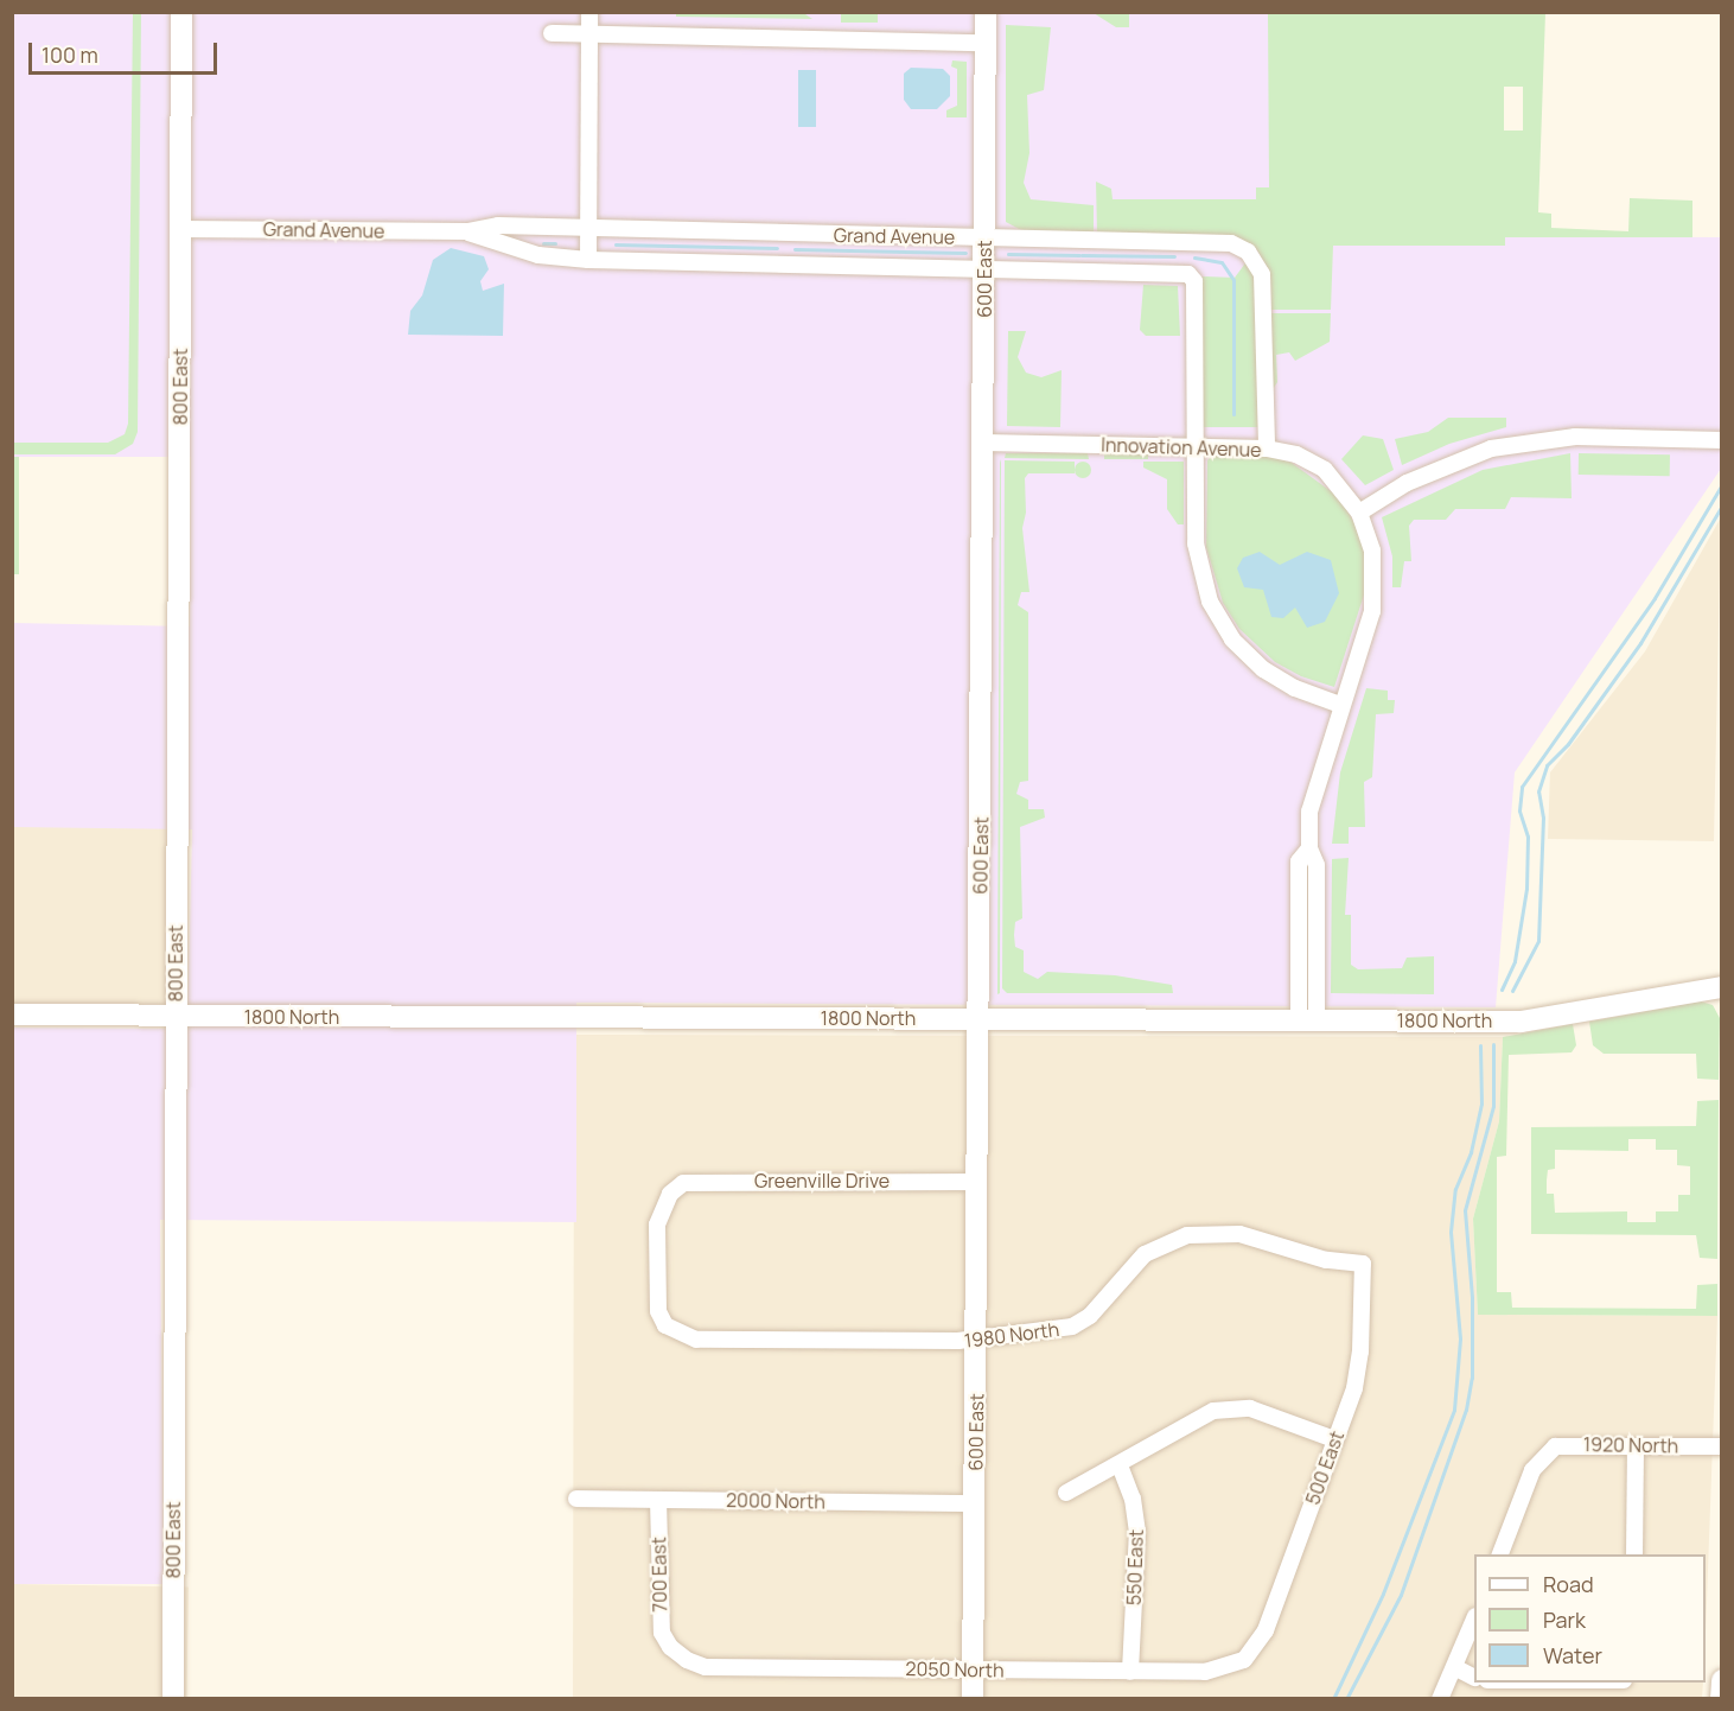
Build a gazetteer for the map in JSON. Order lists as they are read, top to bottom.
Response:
{
  "streets": {
    "street": [
      "Grand Avenue",
      "600 East",
      "800 East",
      "Innovation Avenue",
      "1800 North",
      "Greenville Drive",
      "1980 North",
      "1920 North",
      "500 East",
      "2000 North",
      "550 East",
      "700 East",
      "2050 North"
    ]
  },
  "crossings": [
    ["Grand Avenue", "600 East"],
    ["Grand Avenue", "800 East"],
    ["Grand Avenue", "Innovation Avenue"],
    ["600 East", "Innovation Avenue"],
    ["600 East", "1800 North"],
    ["600 East", "Greenville Drive"],
    ["600 East", "1980 North"],
    ["600 East", "2000 North"],
    ["600 East", "2050 North"],
    ["800 East", "1800 North"],
    ["Innovation Avenue", "1800 North"],
    ["Greenville Drive", "1980 North"],
    ["1980 North", "500 East"],
    ["500 East", "2050 North"],
    ["2000 North", "700 East"],
    ["550 East", "2050 North"],
    ["700 East", "2050 North"]
  ],
  "legend": ["Road", "Park", "Water"],
  "scale_bar": "100 m"
}
